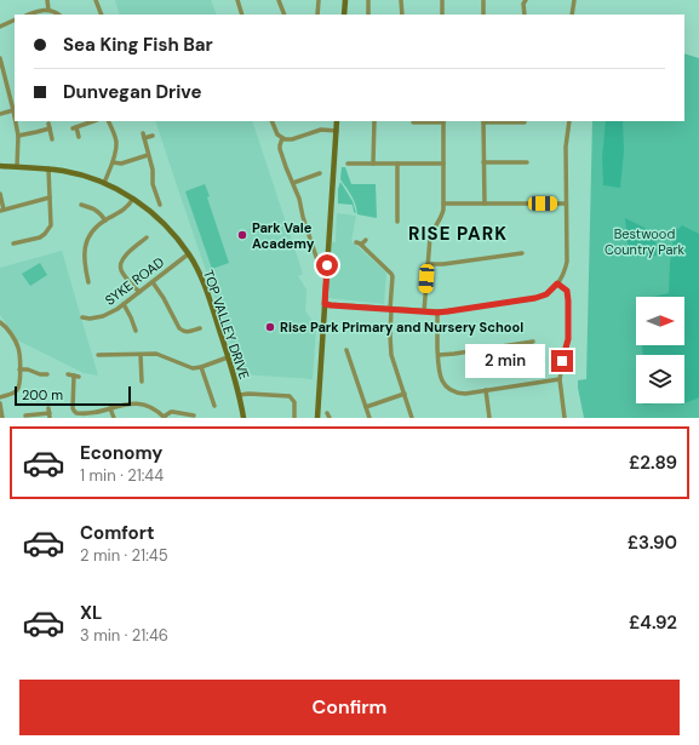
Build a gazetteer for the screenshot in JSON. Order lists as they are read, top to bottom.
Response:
{
  "streets": {
    "street": ["SYKE ROAD", "TOP VALLEY DRIVE"]
  },
  "crossings": [
    ["SYKE ROAD", "TOP VALLEY DRIVE"]
  ],
  "districts": ["RISE PARK"],
  "parks": ["Bestwood Country Park"],
  "places": ["Park Vale Academy", "Rise Park Primary and Nursery School"],
  "scale_bar": "200 m",
  "north": "right",
  "page": {
    "banner": ["Sea King Fish Bar", "Dunvegan Drive"],
    "bubble": "2 min",
    "scale": "200 m",
    "list": [
      {
        "name": "Economy",
        "note": "1 min · 21:44",
        "value": "£2.89"
      },
      {
        "name": "Comfort",
        "note": "2 min · 21:45",
        "value": "£3.90"
      },
      {
        "name": "XL",
        "note": "3 min · 21:46",
        "value": "£4.92"
      }
    ],
    "buttons": "Confirm"
  }
}
